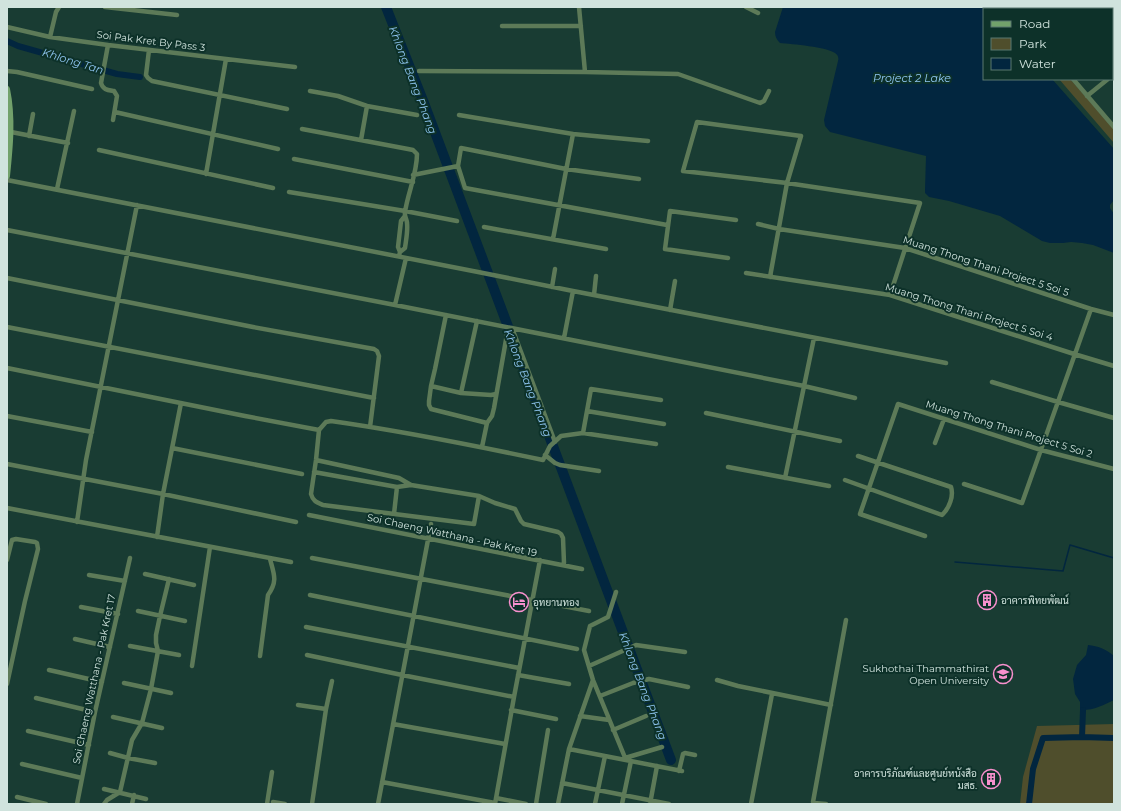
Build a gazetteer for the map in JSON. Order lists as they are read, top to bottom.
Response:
{
  "streets": {
    "street": [
      "Soi Pak Kret By Pass 3",
      "Muang Thong Thani Project 5 Soi 5",
      "Muang Thong Thani Project 5 Soi 4",
      "Muang Thong Thani Project 5 Soi 2",
      "Soi Chaeng Watthana - Pak Kret 19",
      "Soi Chaeng Watthana - Pak Kret 17"
    ]
  },
  "water": ["Khlong Tan", "Project 2 Lake", "Khlong Bang Phang"],
  "places": {
    "building": ["อาคารพิทยพัฒน์", "อาคารบริภัณฑ์และศูนย์หนังสือ มสธ."],
    "hotel": ["อุทยานทอง"],
    "school or university": ["Sukhothai Thammathirat Open University"]
  },
  "legend": ["Road", "Park", "Water"]
}
